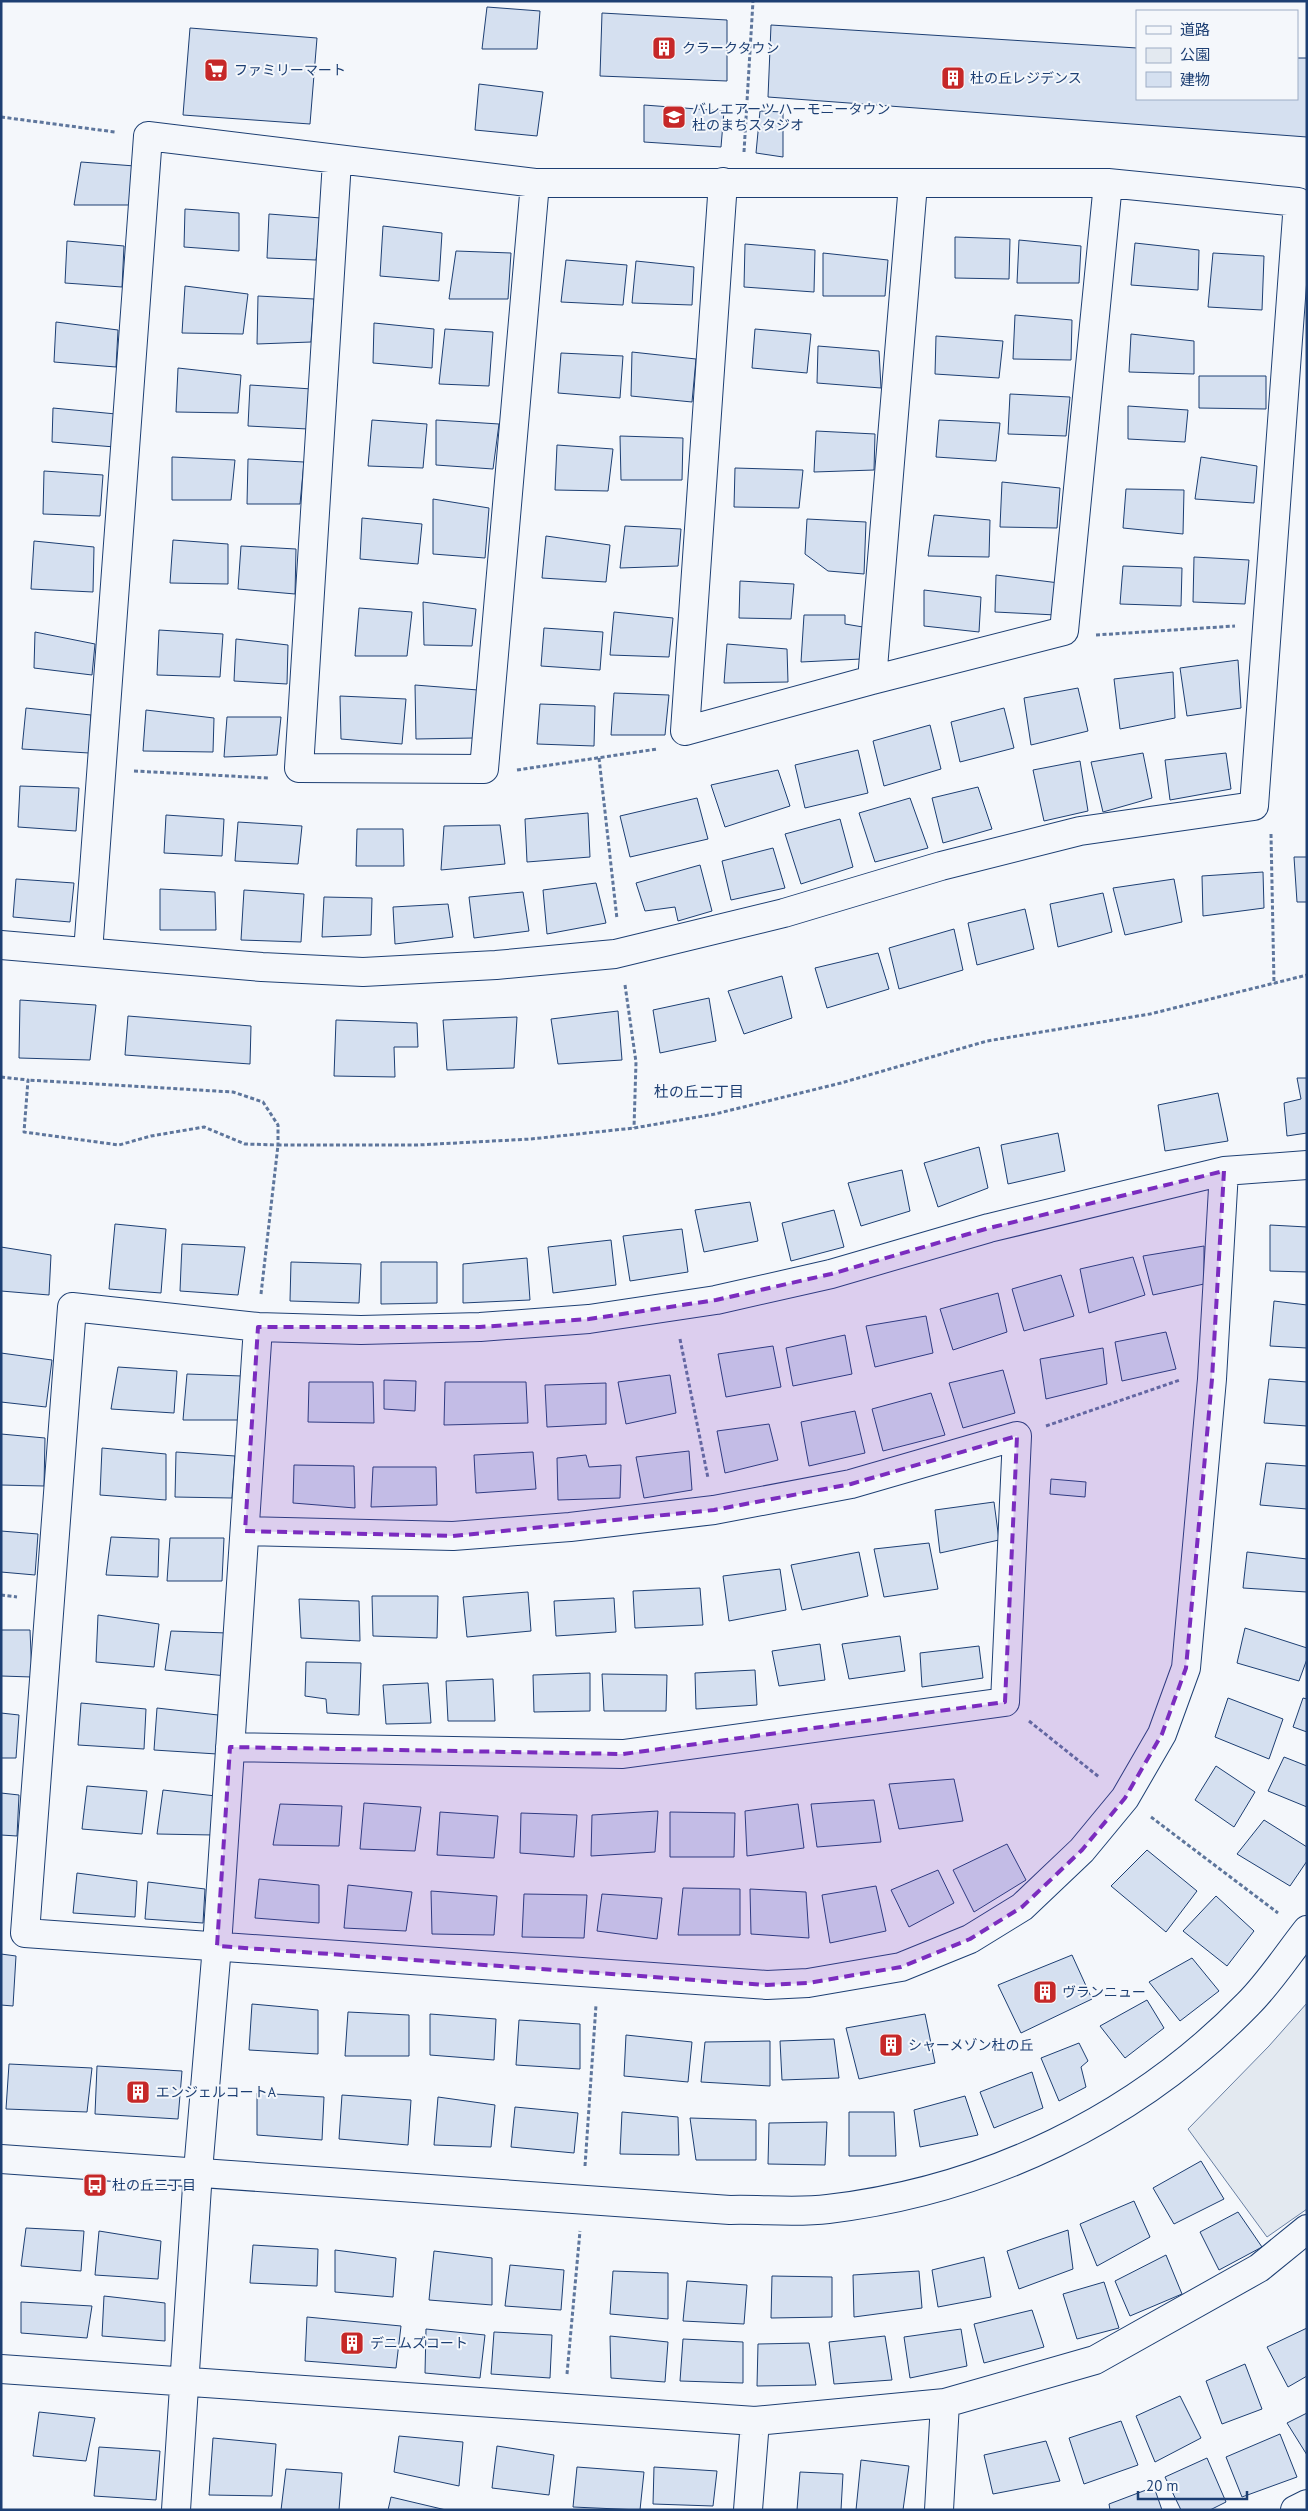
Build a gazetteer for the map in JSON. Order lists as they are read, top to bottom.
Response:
{
  "districts": ["杜の丘二丁目"],
  "places": {
    "building": [
      "クラークタウン",
      "杜の丘レジデンス",
      "ヴランニュー",
      "シャーメゾン杜の丘",
      "エンジェルコートA",
      "デニムズコート"
    ],
    "supermarket": ["ファミリーマート"],
    "school or university": ["バレエアーツ ハーモニータウン 杜のまちスタジオ"],
    "bus stop": ["杜の丘三丁目"]
  },
  "legend": ["道路", "公園", "建物"],
  "scale_bar": "20 m"
}
